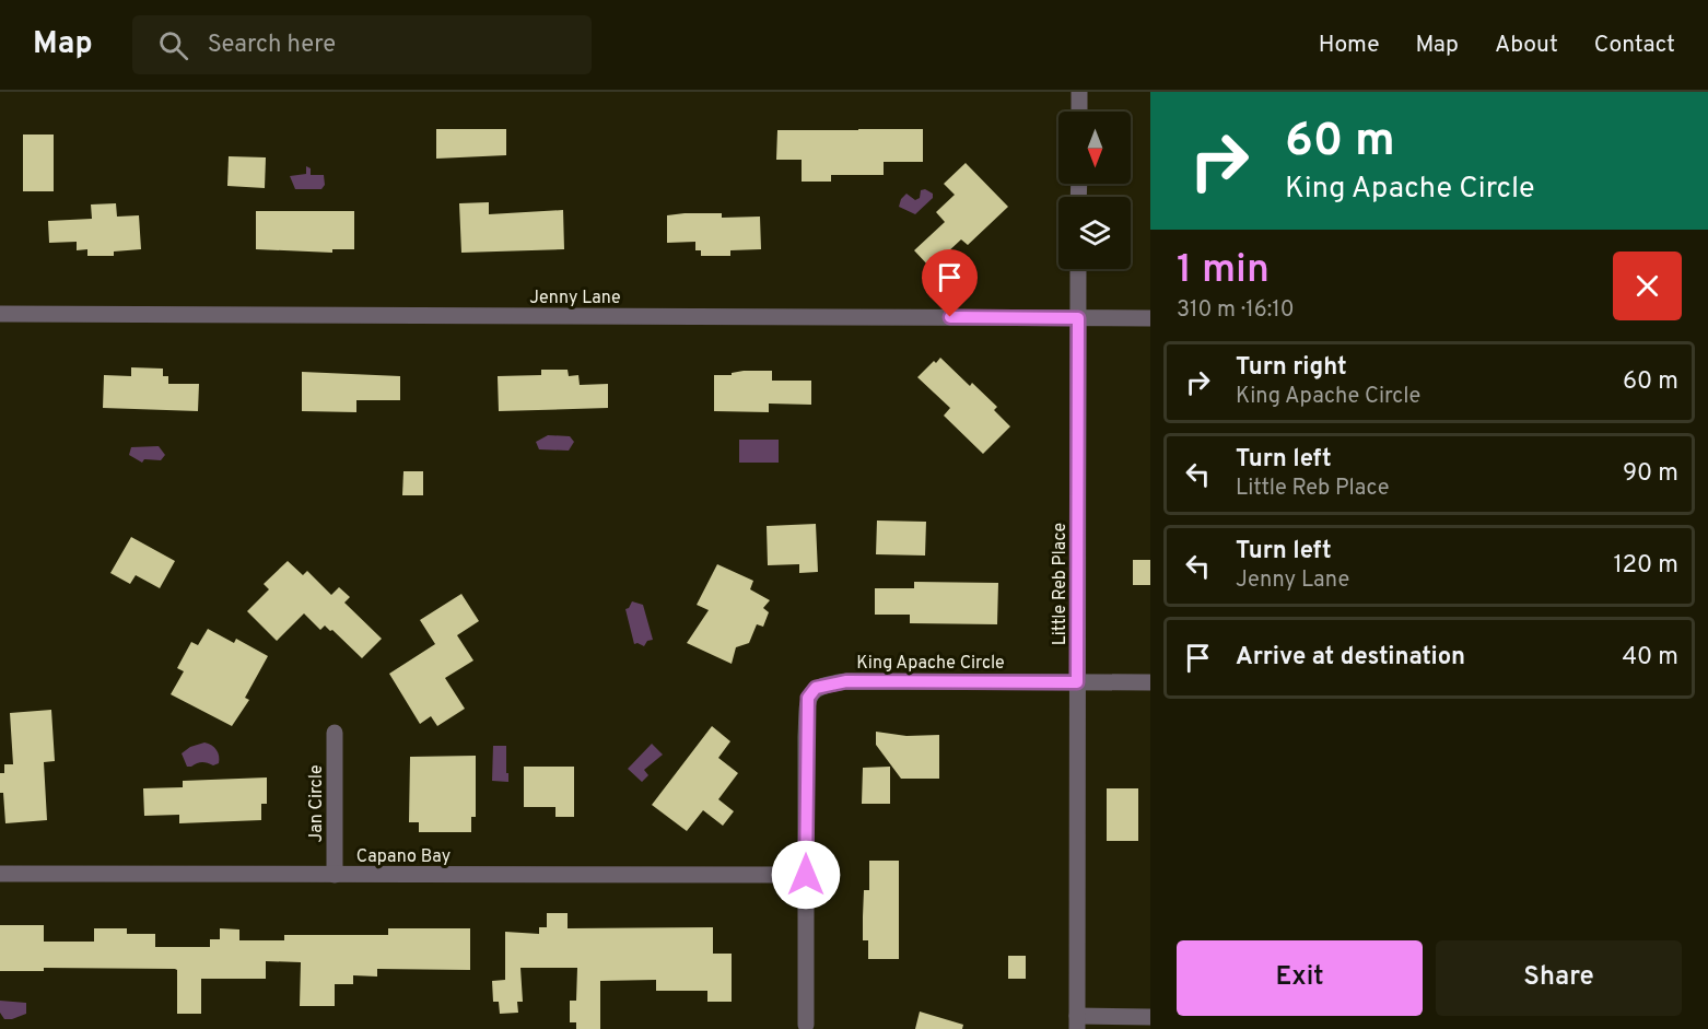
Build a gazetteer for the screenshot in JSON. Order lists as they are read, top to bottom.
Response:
{
  "streets": {
    "street": [
      "Jenny Lane",
      "Little Reb Place",
      "King Apache Circle",
      "Jan Circle",
      "Capano Bay"
    ]
  },
  "crossings": [
    ["Jenny Lane", "Little Reb Place"],
    ["Little Reb Place", "King Apache Circle"],
    ["King Apache Circle", "Capano Bay"],
    ["Jan Circle", "Capano Bay"]
  ],
  "north": "bottom",
  "page": {
    "header": "Map",
    "search": "Search here",
    "nav": [
      "Home",
      "Map",
      "About",
      "Contact"
    ],
    "turn": ["60 m", "King Apache Circle"],
    "heading": ["1 min", "310 m · 16:10"],
    "list": [
      {
        "name": "Turn right",
        "note": "King Apache Circle",
        "value": "60 m"
      },
      {
        "name": "Turn left",
        "note": "Little Reb Place",
        "value": "90 m"
      },
      {
        "name": "Turn left",
        "note": "Jenny Lane",
        "value": "120 m"
      },
      {
        "name": "Arrive at destination",
        "value": "40 m"
      }
    ],
    "buttons": ["Exit", "Share"]
  }
}
